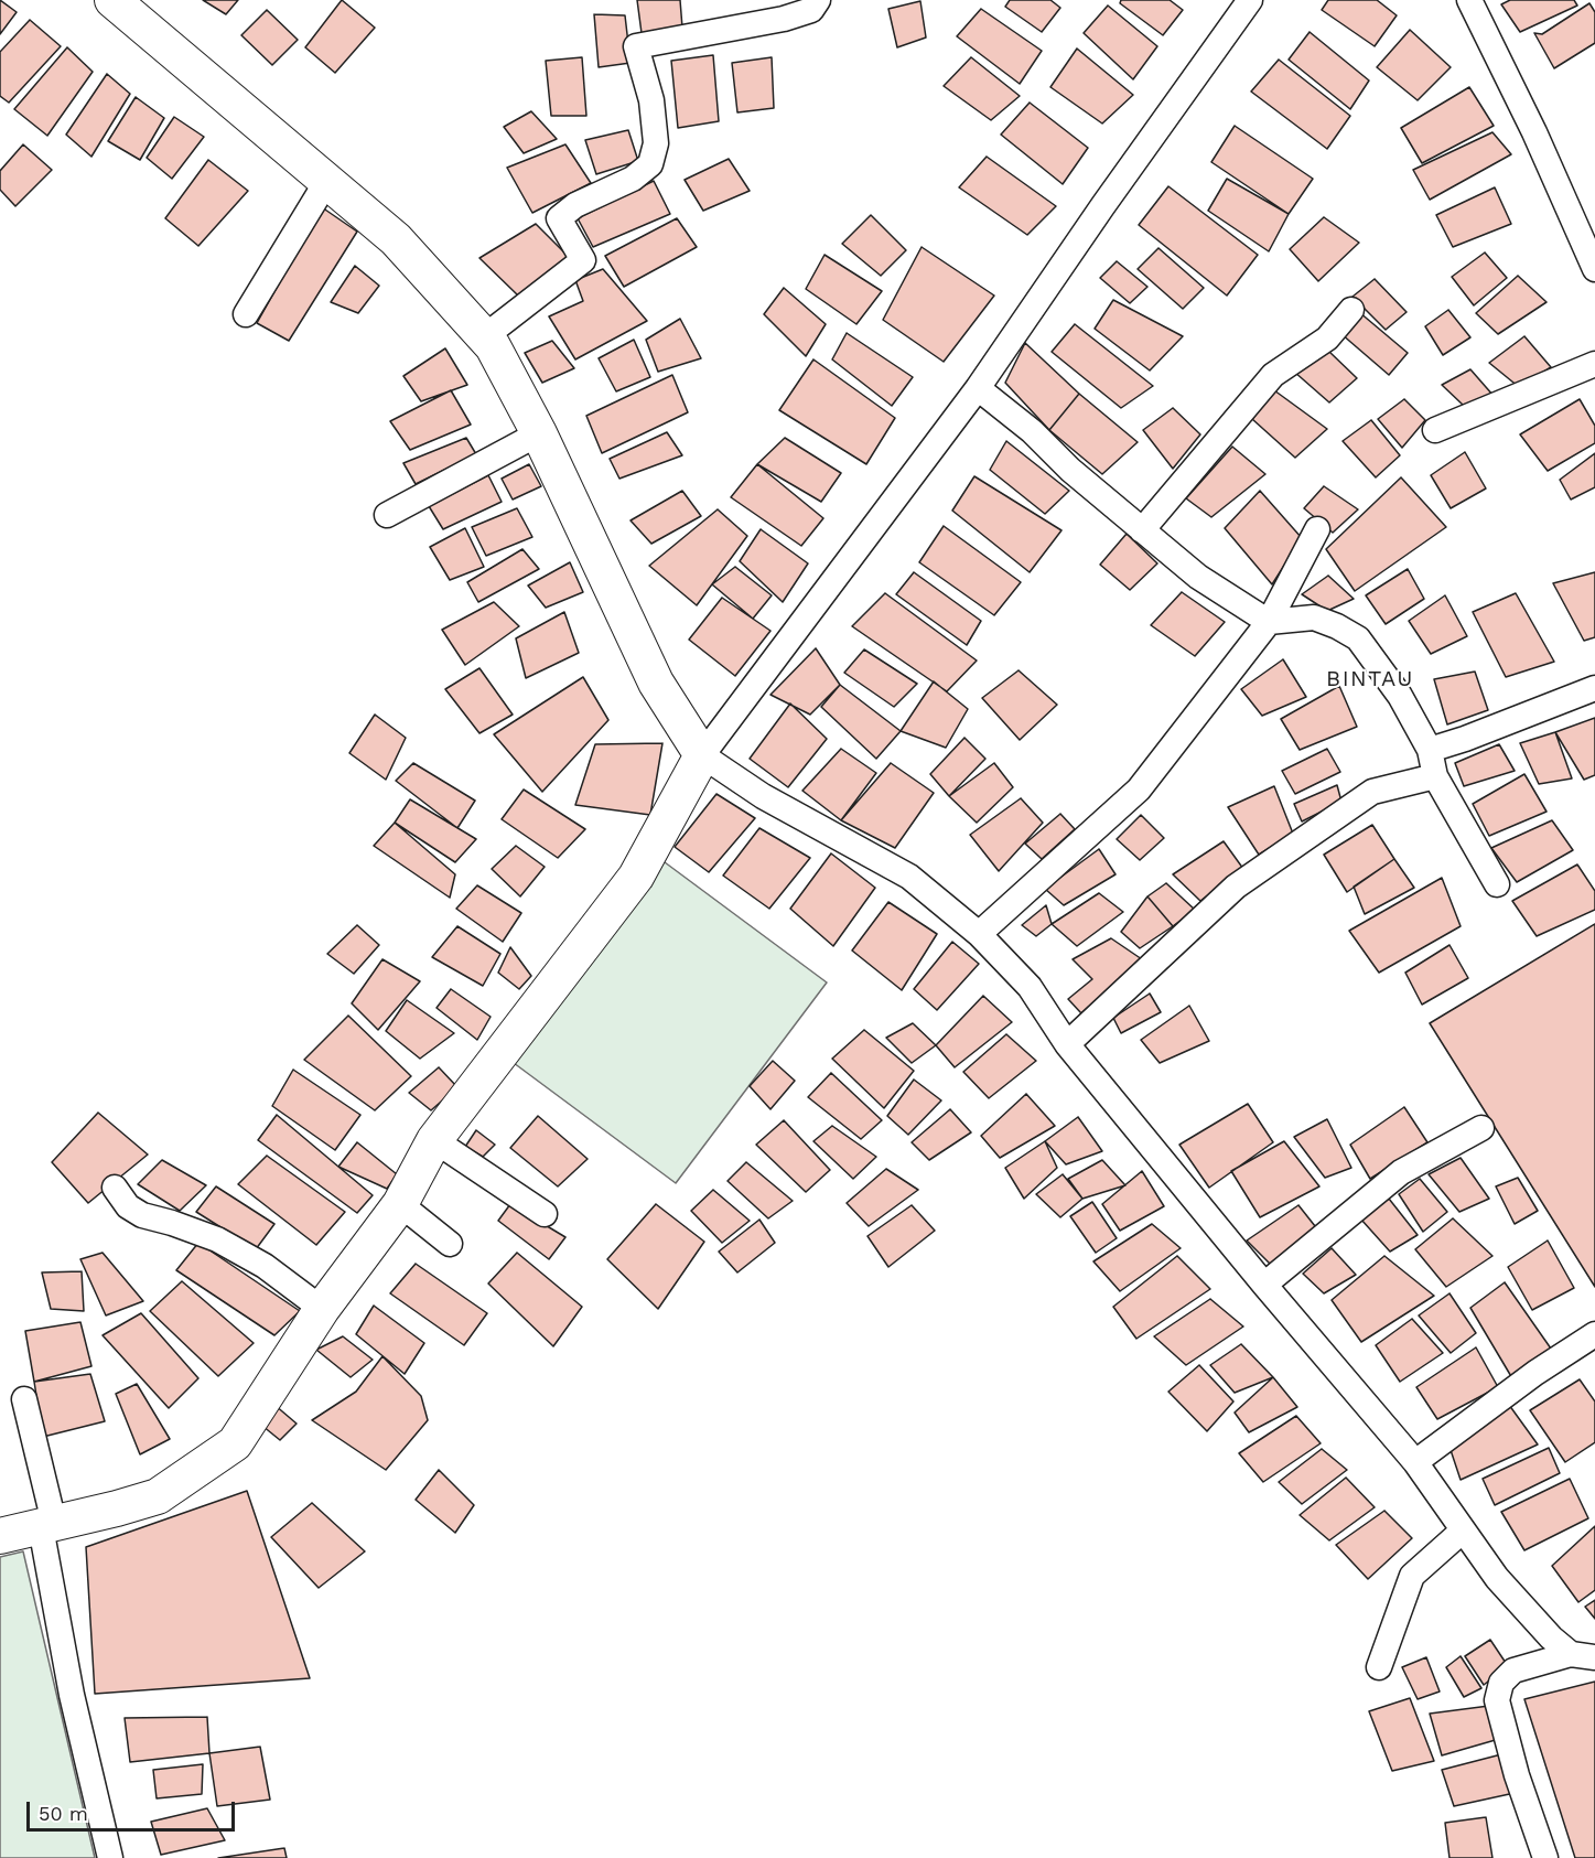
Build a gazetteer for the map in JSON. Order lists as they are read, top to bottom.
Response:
{
  "districts": ["BINTAU"],
  "scale_bar": "50 m"
}
